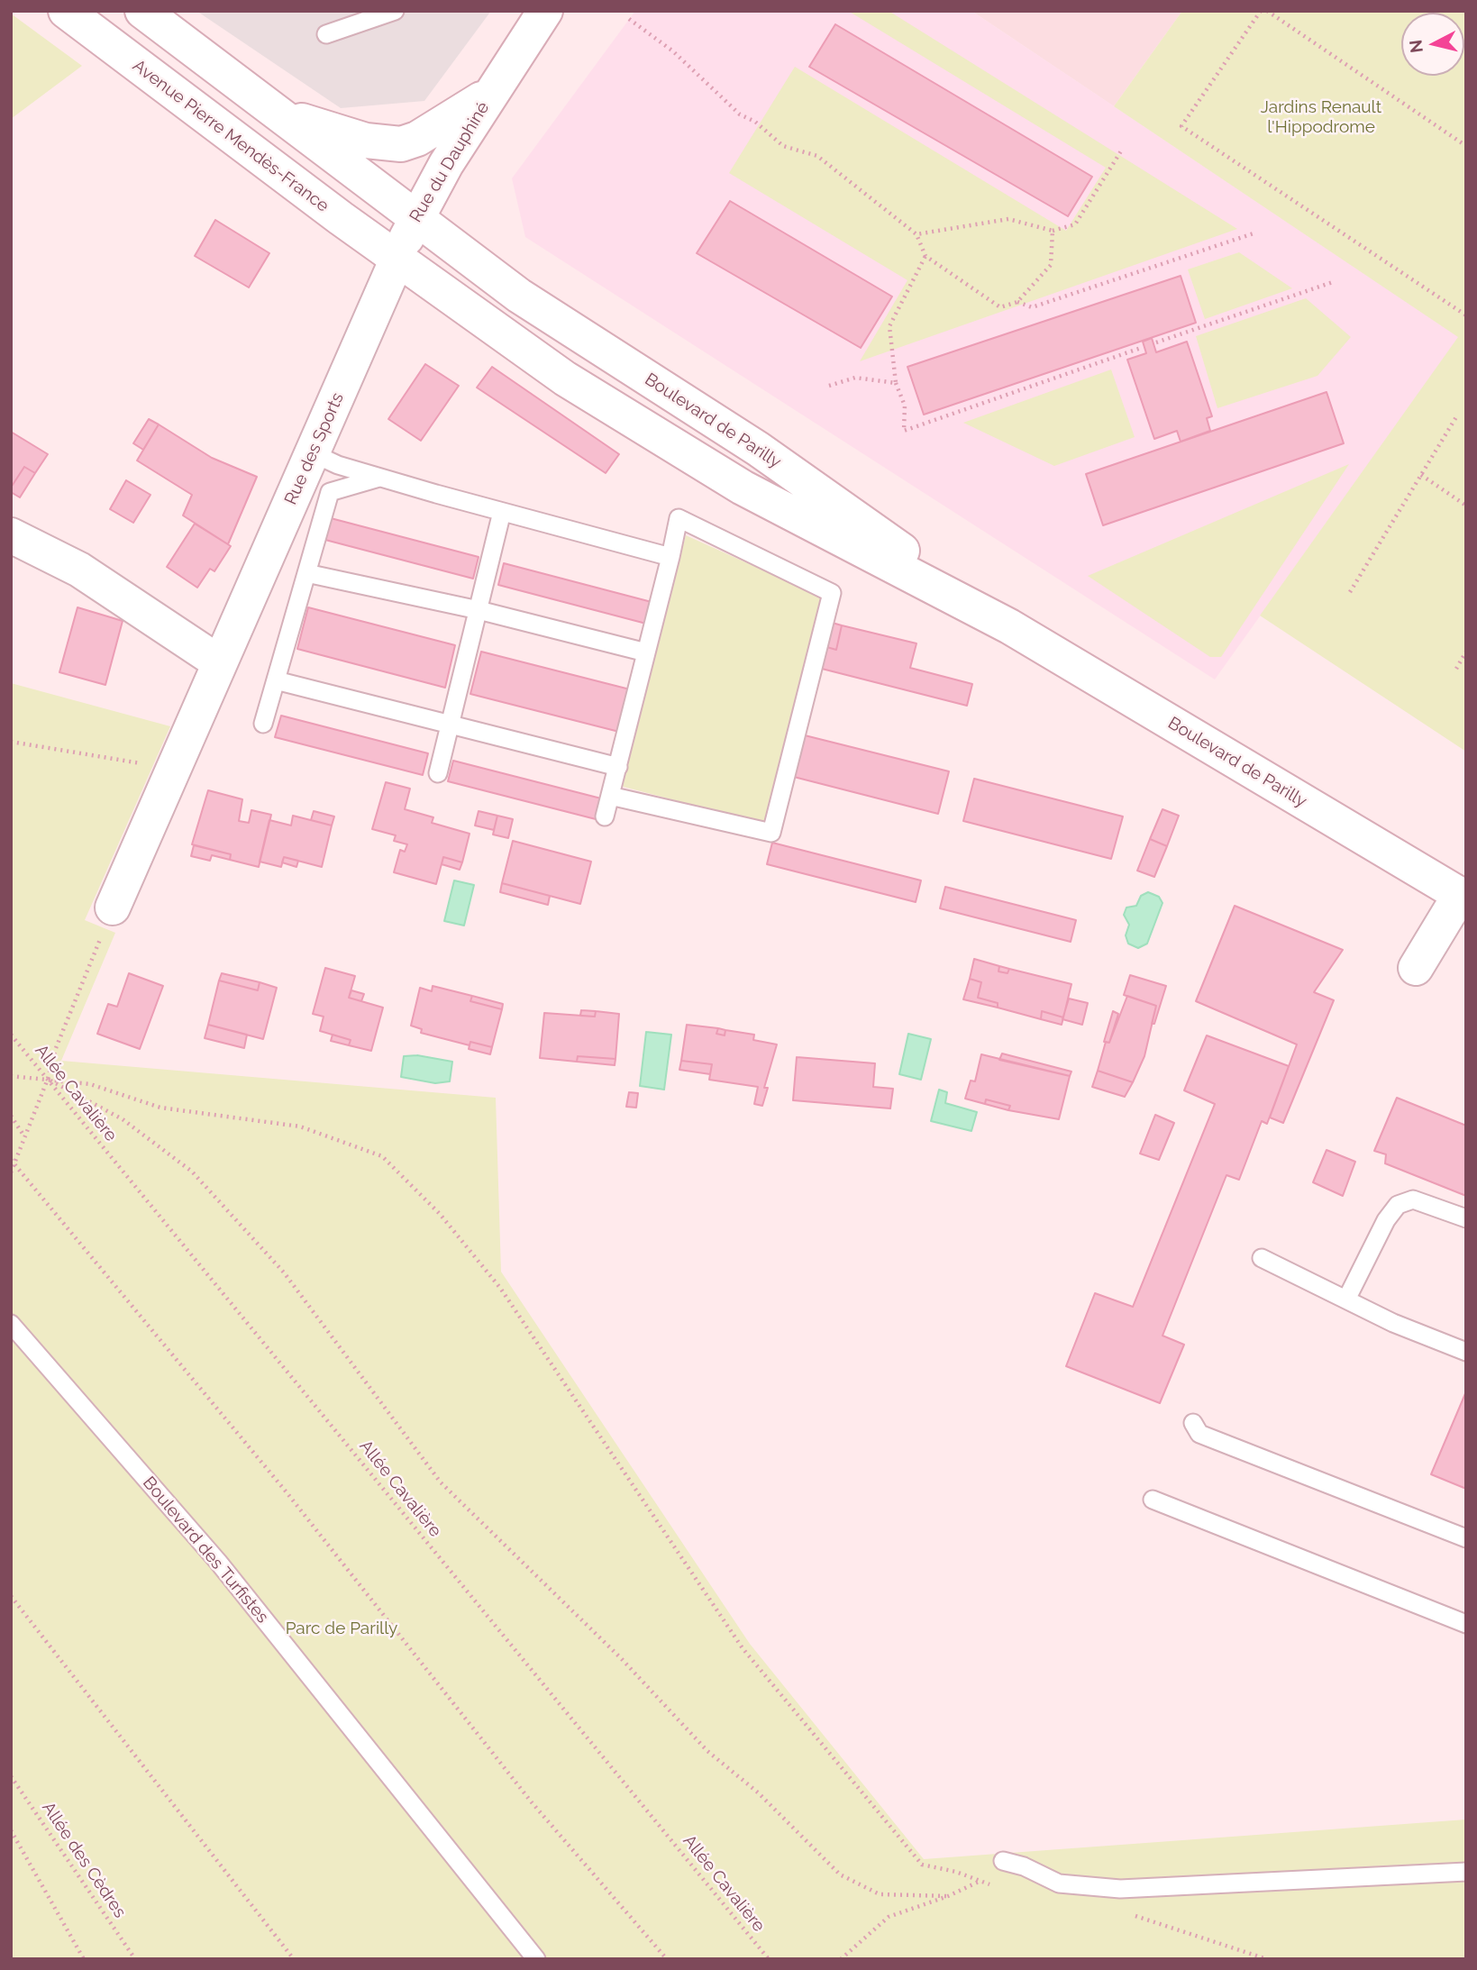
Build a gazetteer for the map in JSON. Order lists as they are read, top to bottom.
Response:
{
  "streets": {
    "main road": [
      "Avenue Pierre Mendès-France",
      "Rue du Dauphiné",
      "Boulevard de Parilly",
      "Rue des Sports"
    ],
    "lane": ["Boulevard des Turfistes"],
    "path": ["Allée Cavalière", "Allée des Cèdres"]
  },
  "crossings": [
    ["Avenue Pierre Mendès-France", "Rue du Dauphiné"],
    ["Avenue Pierre Mendès-France", "Boulevard de Parilly"],
    ["Avenue Pierre Mendès-France", "Rue des Sports"],
    ["Rue du Dauphiné", "Boulevard de Parilly"],
    ["Rue du Dauphiné", "Rue des Sports"],
    ["Boulevard de Parilly", "Rue des Sports"]
  ],
  "parks": ["Jardins Renault l'Hippodrome", "Parc de Parilly"],
  "north": "left"
}
